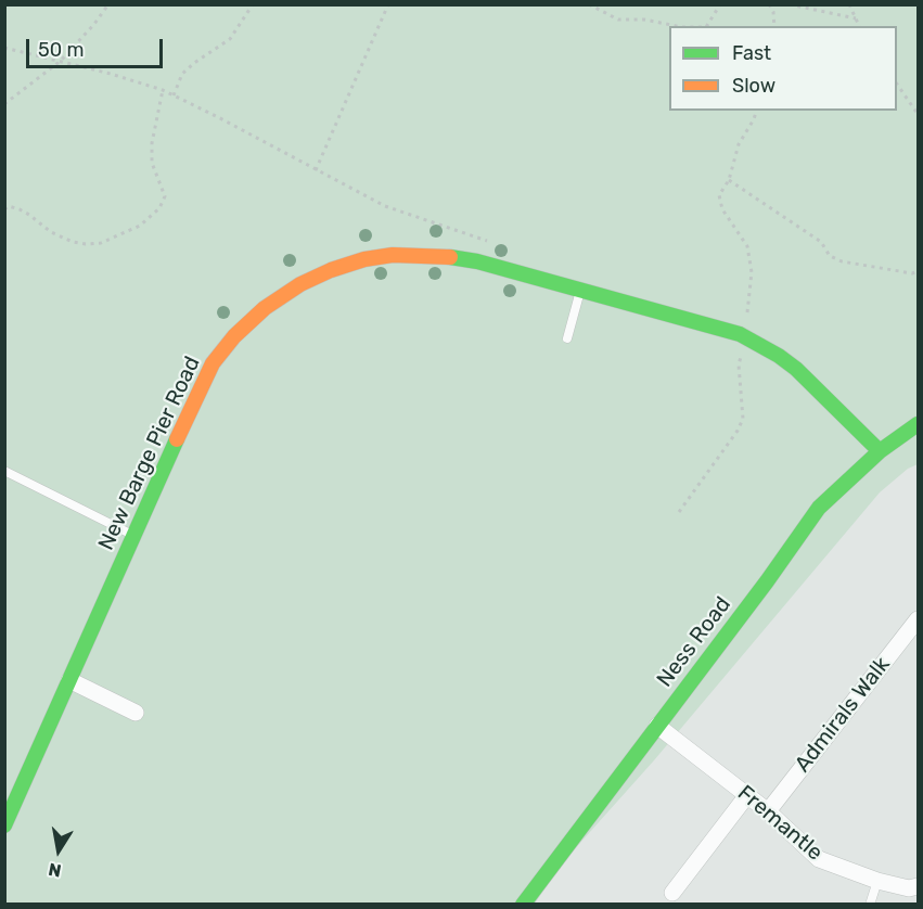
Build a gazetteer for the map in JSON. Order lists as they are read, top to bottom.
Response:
{
  "streets": {
    "street": [
      "New Barge Pier Road",
      "Ness Road",
      "Admirals Walk",
      "Fremantle"
    ]
  },
  "crossings": [
    ["New Barge Pier Road", "Ness Road"],
    ["Ness Road", "Fremantle"],
    ["Admirals Walk", "Fremantle"]
  ],
  "legend": ["Fast", "Slow"],
  "scale_bar": "50 m",
  "north": "bottom"
}
